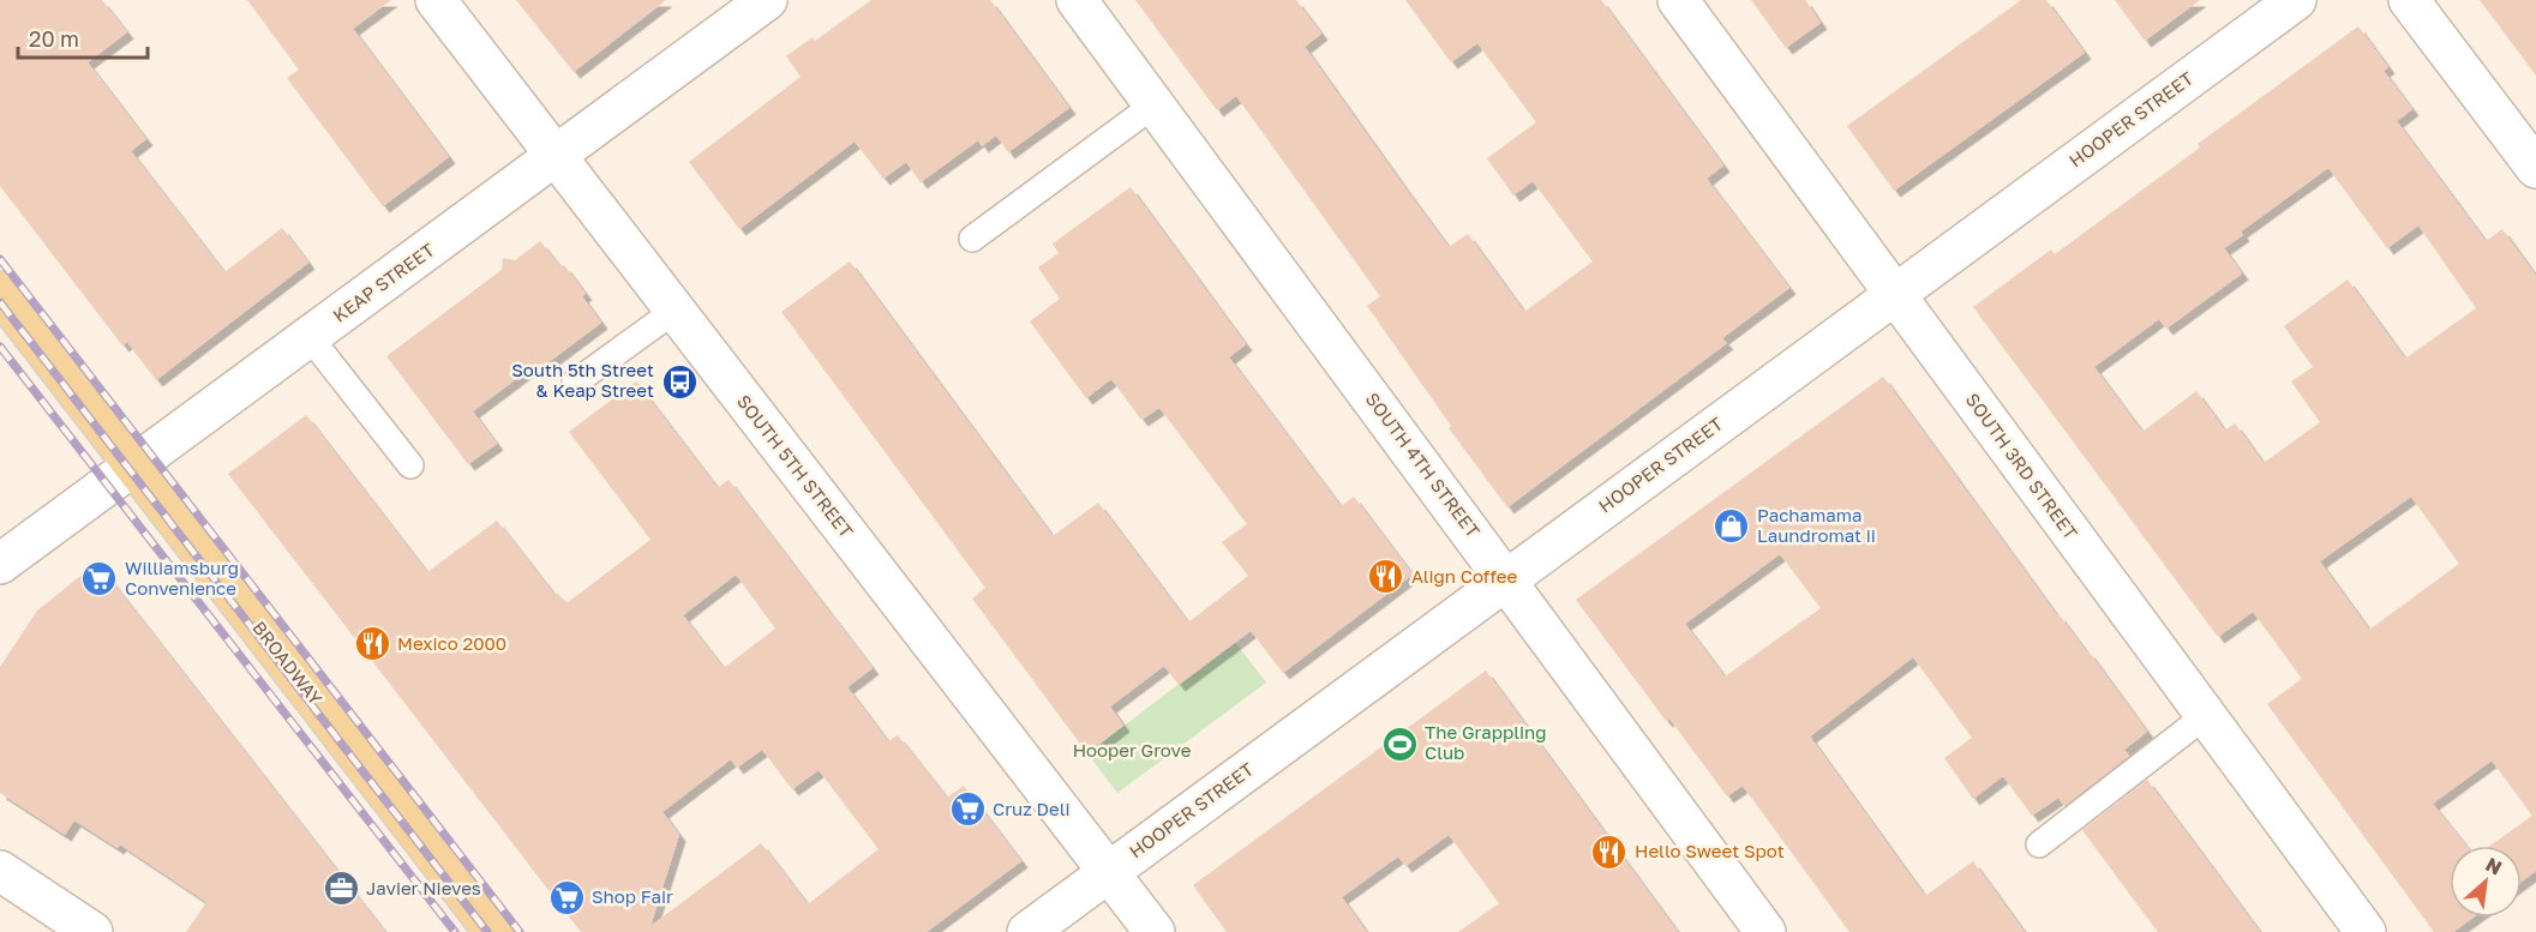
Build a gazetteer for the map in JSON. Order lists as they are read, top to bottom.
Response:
{
  "streets": {
    "main road": ["BROADWAY"],
    "street": [
      "HOOPER STREET",
      "KEAP STREET",
      "SOUTH 4TH STREET",
      "SOUTH 5TH STREET",
      "SOUTH 3RD STREET"
    ]
  },
  "crossings": [
    ["HOOPER STREET", "SOUTH 4TH STREET"],
    ["HOOPER STREET", "SOUTH 5TH STREET"],
    ["HOOPER STREET", "SOUTH 3RD STREET"],
    ["KEAP STREET", "SOUTH 5TH STREET"],
    ["KEAP STREET", "BROADWAY"]
  ],
  "parks": ["Hooper Grove"],
  "places": {
    "bus stop": ["South 5th Street & Keap Street"],
    "shop": ["Pachamama Laundromat ii"],
    "restaurant": ["Align Coffee", "Mexico 2000", "Hello Sweet Spot"],
    "supermarket": ["Williamsburg Convenience", "Cruz Deli", "Shop Fair"],
    "sports": ["The Grappling Club"],
    "office": ["Javier Nieves"]
  },
  "scale_bar": "20 m",
  "north": "top right"
}
